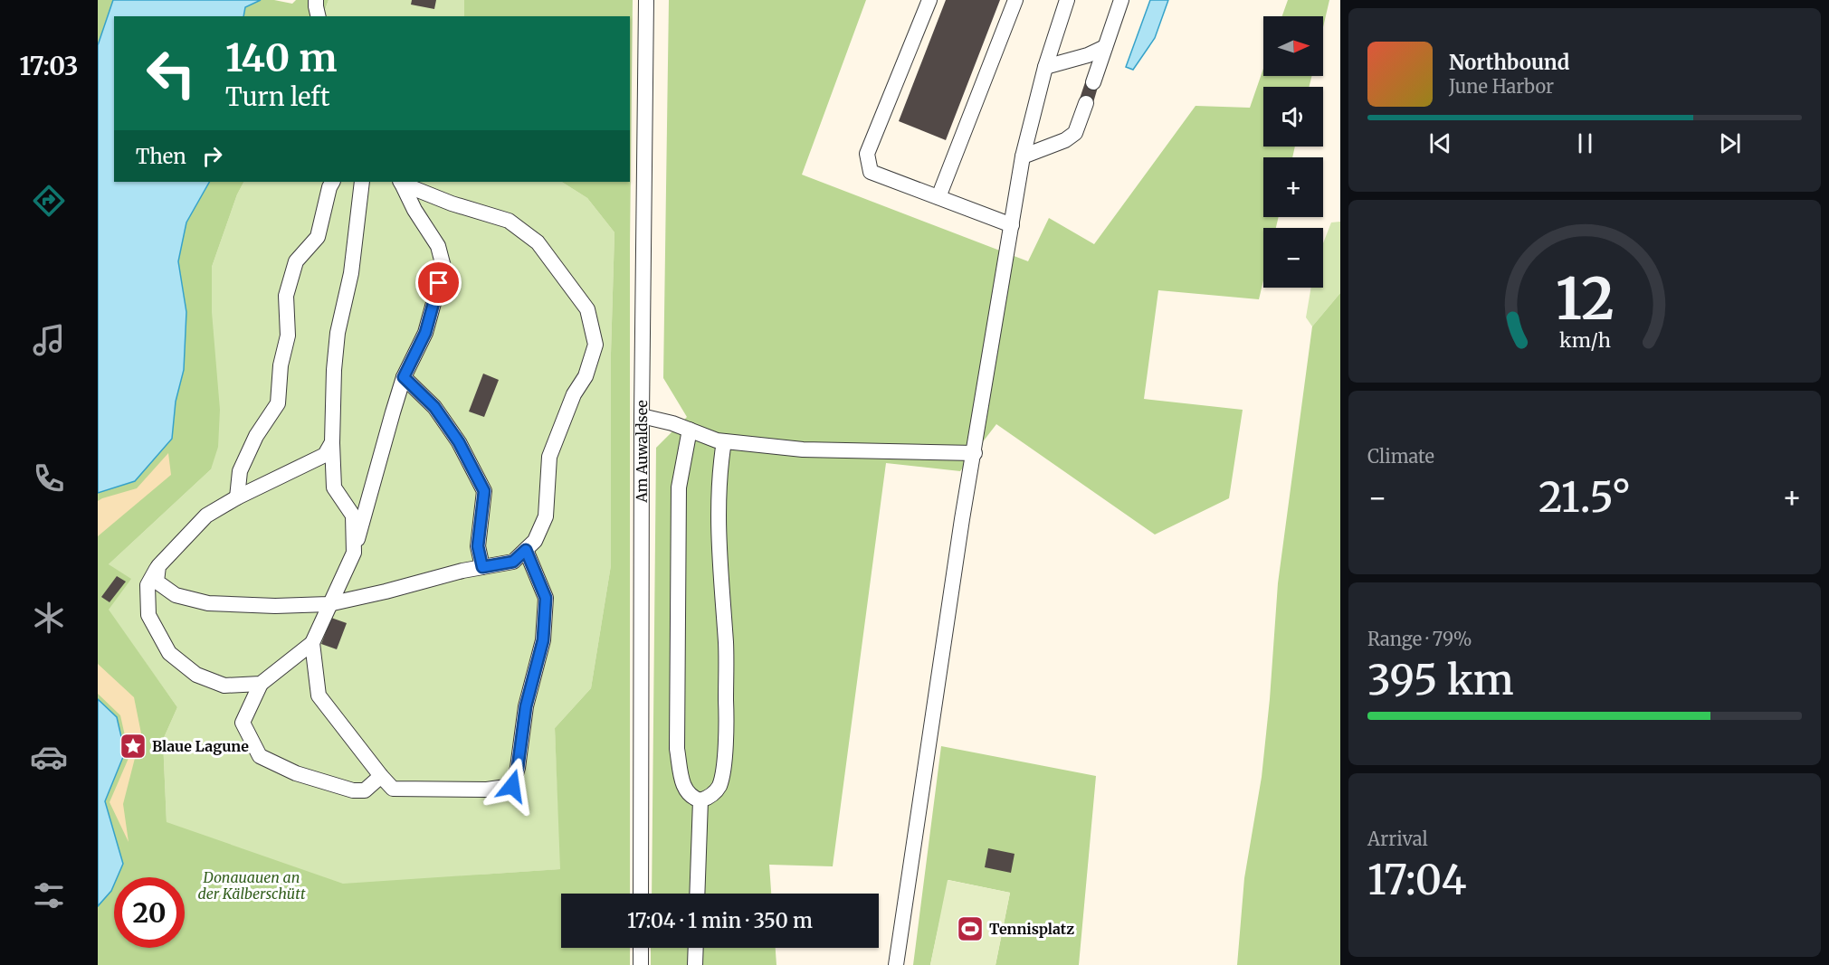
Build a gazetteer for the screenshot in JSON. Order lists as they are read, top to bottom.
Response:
{
  "streets": {
    "street": ["Am Auwaldsee"]
  },
  "parks": ["Donauauen an der Kälberschütt"],
  "places": {
    "place": ["Blaue Lagune"],
    "sports": ["Tennisplatz"]
  },
  "north": "right",
  "page": {
    "tabs": "17:03",
    "map_buttons": ["+", "−"],
    "turn": ["140 m", "Turn left"],
    "song": ["Northbound", "June Harbor"],
    "then": "Then",
    "tile": [
      "Climate",
      ["Range · 79%", "395 km"],
      ["Arrival", "17:04"]
    ],
    "heat": ["−", "21.5°", "+"],
    "limit": "20",
    "trip": "17:04 · 1 min · 350 m",
    "gauge": ["12", "km/h"]
  }
}
